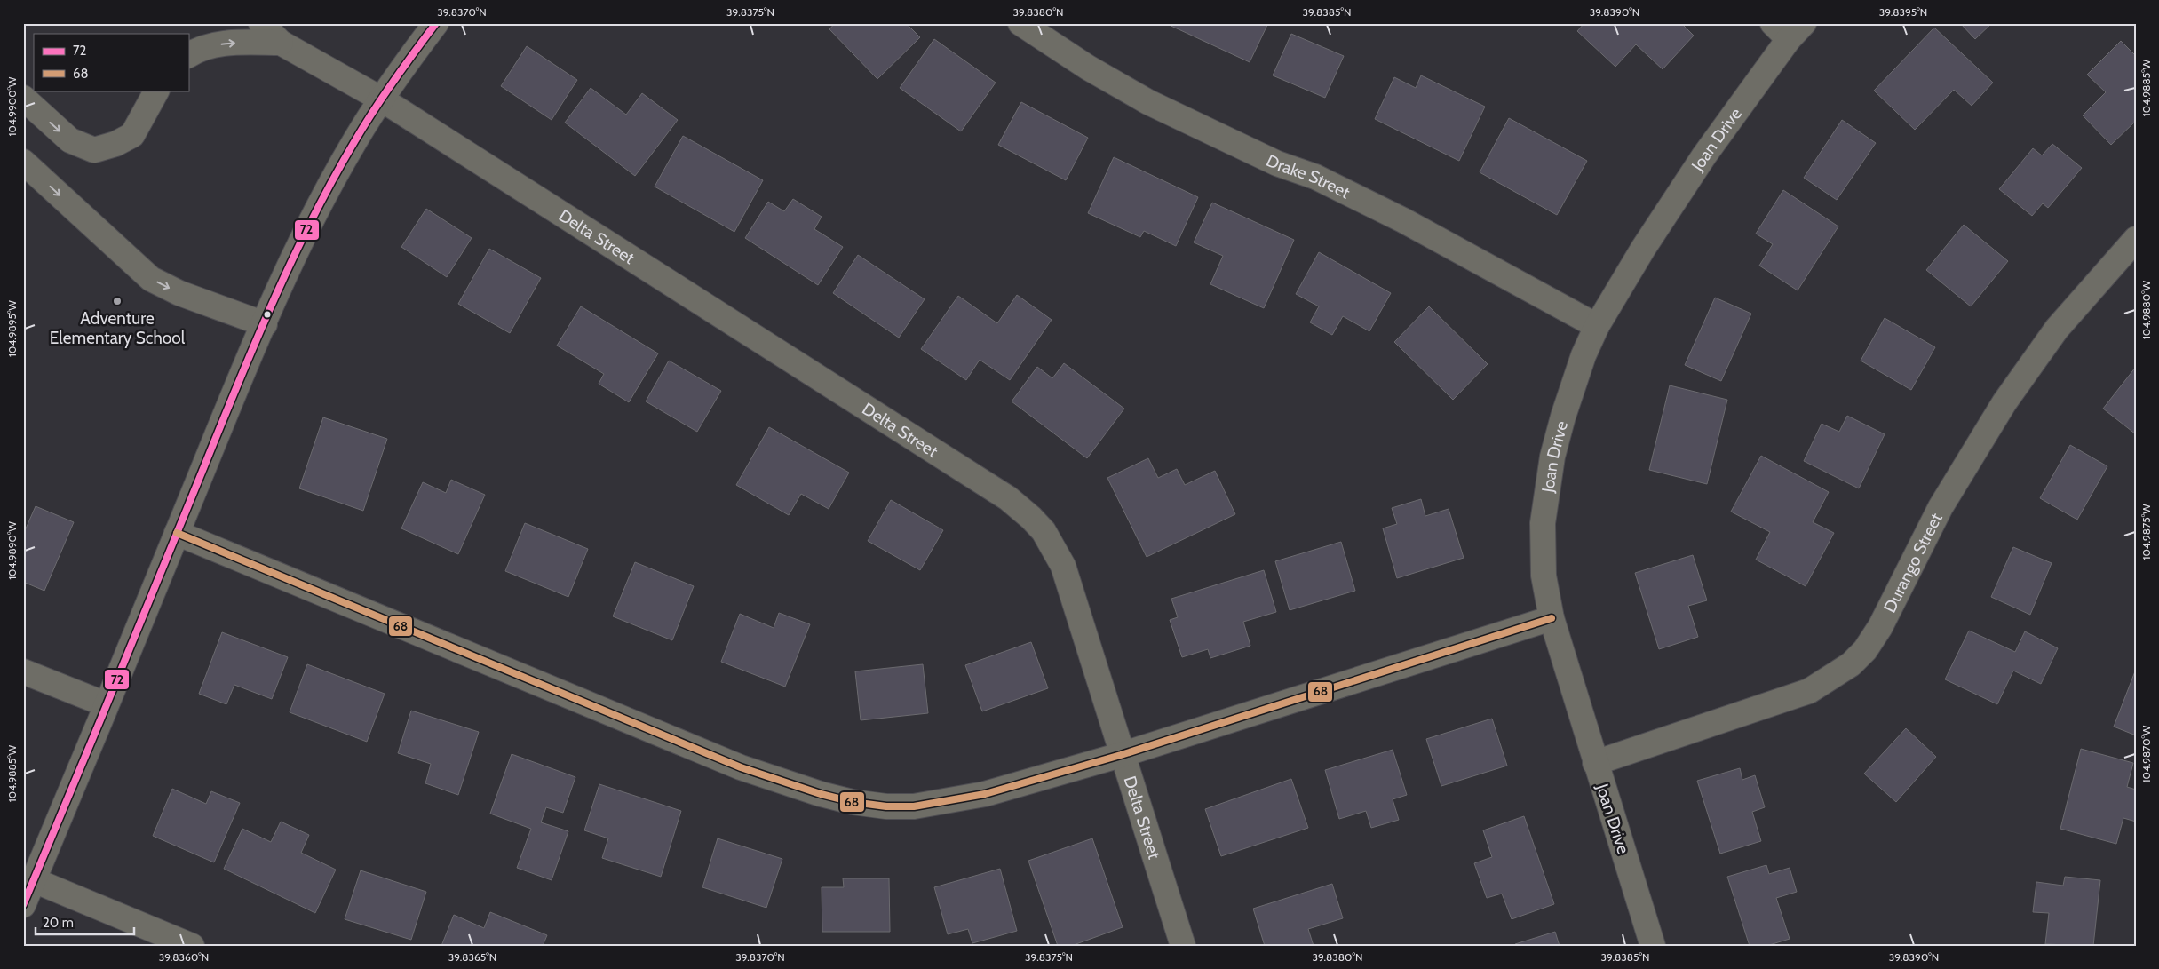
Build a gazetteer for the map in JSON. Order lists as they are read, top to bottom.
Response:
{
  "streets": {
    "street": [
      "Joan Drive",
      "Drake Street",
      "Delta Street",
      "Durango Street"
    ]
  },
  "crossings": [
    ["Joan Drive", "Drake Street"],
    ["Joan Drive", "Durango Street"]
  ],
  "places": ["Adventure Elementary School"],
  "lines": ["transit line 72", "transit line 68"],
  "legend": ["72", "68"],
  "scale_bar": "20 m",
  "coordinates": [
    "39.8370°N",
    "39.8375°N",
    "39.8380°N",
    "39.8385°N",
    "39.8390°N",
    "39.8395°N",
    "104.9885°W",
    "104.9900°W",
    "104.9880°W",
    "104.9895°W",
    "104.9875°W",
    "104.9890°W",
    "104.9870°W",
    "39.8360°N",
    "39.8365°N"
  ]
}
